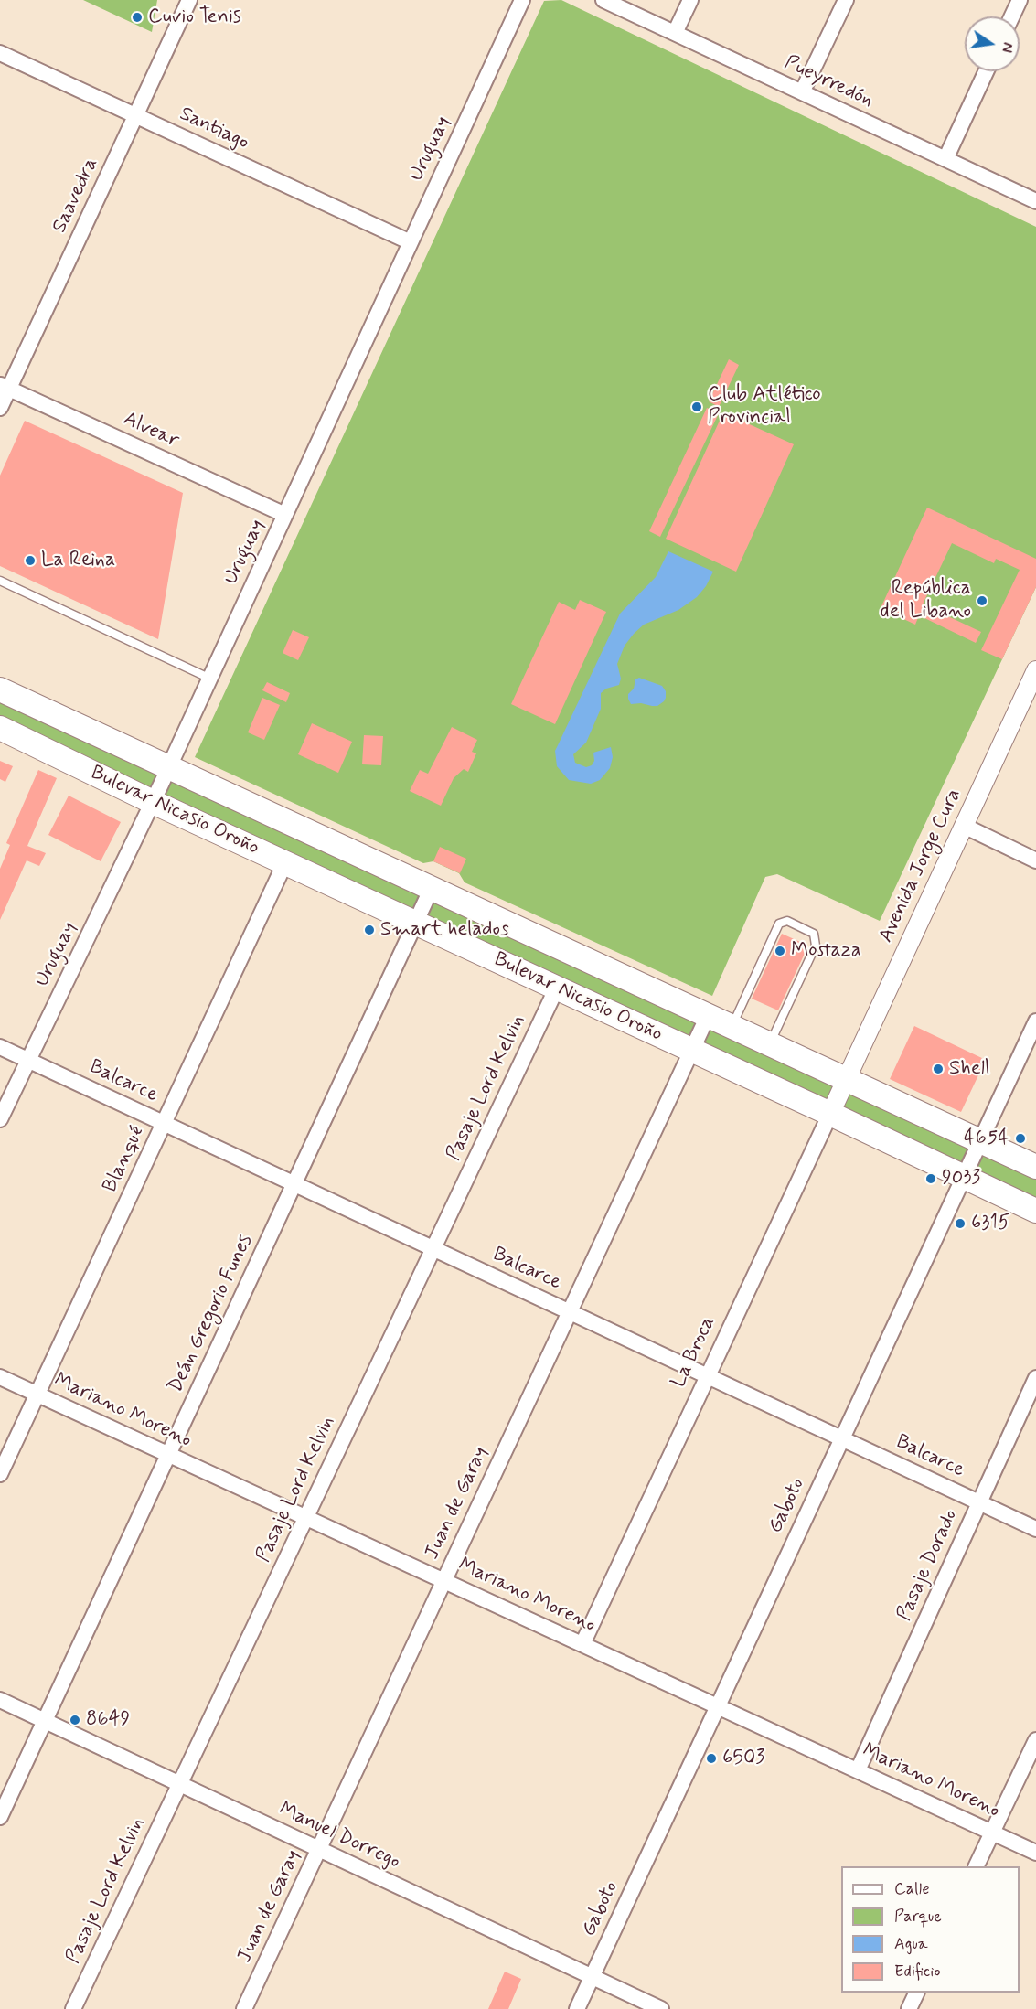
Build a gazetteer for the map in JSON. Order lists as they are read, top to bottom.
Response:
{
  "streets": {
    "main road": ["Bulevar Nicasio Oroño"],
    "street": [
      "Pueyrredón",
      "Santiago",
      "Uruguay",
      "Saavedra",
      "Alvear",
      "Avenida Jorge Cura",
      "Balcarce",
      "Pasaje Lord Kelvin",
      "Blanqué",
      "Deán Gregorio Funes",
      "La Broca",
      "Mariano Moreno",
      "Juan de Garay",
      "Gaboto",
      "Pasaje Dorado",
      "Manuel Dorrego"
    ]
  },
  "crossings": [
    ["Santiago", "Uruguay"],
    ["Santiago", "Saavedra"],
    ["Uruguay", "Alvear"],
    ["Uruguay", "Bulevar Nicasio Oroño"],
    ["Uruguay", "Balcarce"],
    ["Saavedra", "Alvear"],
    ["Bulevar Nicasio Oroño", "Avenida Jorge Cura"],
    ["Bulevar Nicasio Oroño", "Pasaje Lord Kelvin"],
    ["Bulevar Nicasio Oroño", "Blanqué"],
    ["Bulevar Nicasio Oroño", "Deán Gregorio Funes"],
    ["Bulevar Nicasio Oroño", "La Broca"],
    ["Bulevar Nicasio Oroño", "Juan de Garay"],
    ["Bulevar Nicasio Oroño", "Gaboto"],
    ["Avenida Jorge Cura", "La Broca"],
    ["Balcarce", "Pasaje Lord Kelvin"],
    ["Balcarce", "Blanqué"],
    ["Balcarce", "Deán Gregorio Funes"],
    ["Balcarce", "La Broca"],
    ["Balcarce", "Juan de Garay"],
    ["Balcarce", "Gaboto"],
    ["Balcarce", "Pasaje Dorado"],
    ["Pasaje Lord Kelvin", "Mariano Moreno"],
    ["Pasaje Lord Kelvin", "Manuel Dorrego"],
    ["Blanqué", "Mariano Moreno"],
    ["Deán Gregorio Funes", "Mariano Moreno"],
    ["Deán Gregorio Funes", "Manuel Dorrego"],
    ["La Broca", "Mariano Moreno"],
    ["Mariano Moreno", "Juan de Garay"],
    ["Mariano Moreno", "Gaboto"],
    ["Mariano Moreno", "Pasaje Dorado"],
    ["Juan de Garay", "Manuel Dorrego"],
    ["Gaboto", "Manuel Dorrego"]
  ],
  "places": [
    "Cuvio Tenis",
    "Club Atlético Provincial",
    "La Reina",
    "República del Libano",
    "Smart helados",
    "Mostaza",
    "Shell",
    "4654",
    "9033",
    "6315",
    "8649",
    "6503"
  ],
  "legend": [
    "Calle",
    "Parque",
    "Agua",
    "Edificio"
  ],
  "north": "right"
}
